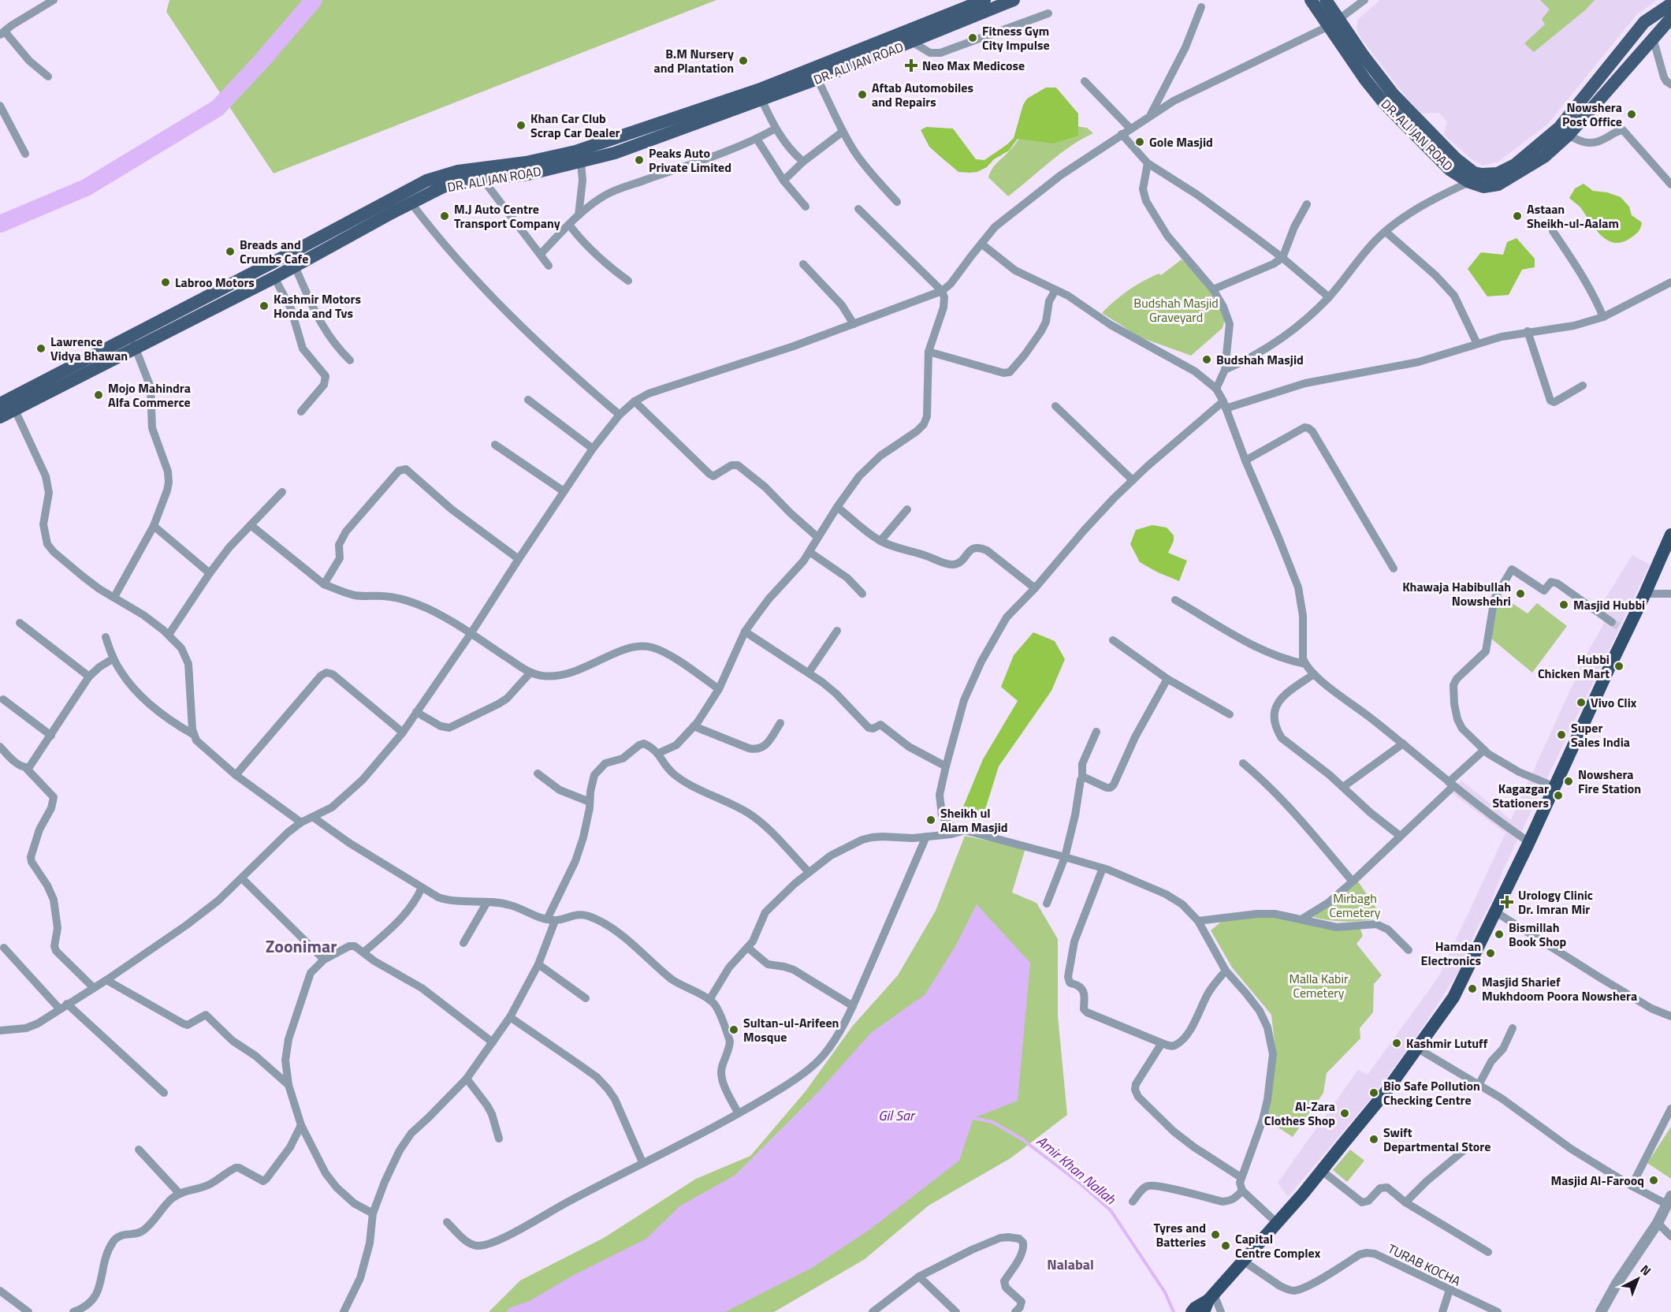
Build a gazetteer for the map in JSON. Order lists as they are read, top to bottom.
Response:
{
  "streets": {
    "main road": ["DR. ALI JAN ROAD"],
    "street": ["TURAB KOCHA"]
  },
  "districts": ["Zoonimar", "Nalabal"],
  "water": ["Gil Sar", "Amir Khan Nallah"],
  "parks": ["Budshah Masjid Graveyard", "Mirbagh Cemetery", "Malla Kabir Cemetery"],
  "places": {
    "other": [
      "Fitness Gym City Impulse",
      "B.M Nursery and Plantation",
      "Aftab Automobiles and Repairs",
      "Nowshera Post Office",
      "Khan Car Club Scrap Car Dealer",
      "Gole Masjid",
      "Peaks Auto Private Limited",
      "M.J Auto Centre Transport Company",
      "Astaan Sheikh-ul-Aalam",
      "Breads and Crumbs Cafe",
      "Labroo Motors",
      "Kashmir Motors Honda and Tvs",
      "Lawrence Vidya Bhawan",
      "Budshah Masjid",
      "Mojo Mahindra Alfa Commerce",
      "Khawaja Habibullah Nowshehri",
      "Masjid Hubbi",
      "Hubbi Chicken Mart",
      "Vivo Clix",
      "Super Sales India",
      "Nowshera Fire Station",
      "Kagazgar Stationers",
      "Sheikh ul Alam Masjid",
      "Bismillah Book Shop",
      "Hamdan Electronics",
      "Masjid Sharief Mukhdoom Poora Nowshera",
      "Sultan-ul-Arifeen Mosque",
      "Kashmir Lutuff",
      "Bio Safe Pollution Checking Centre",
      "Al-Zara Clothes Shop",
      "Swift Departmental Store",
      "Masjid Al-Farooq",
      "Tyres and Batteries",
      "Capital Centre Complex"
    ],
    "health": ["Neo Max Medicose", "Urology Clinic Dr. Imran Mir"]
  },
  "north": "top right"
}
